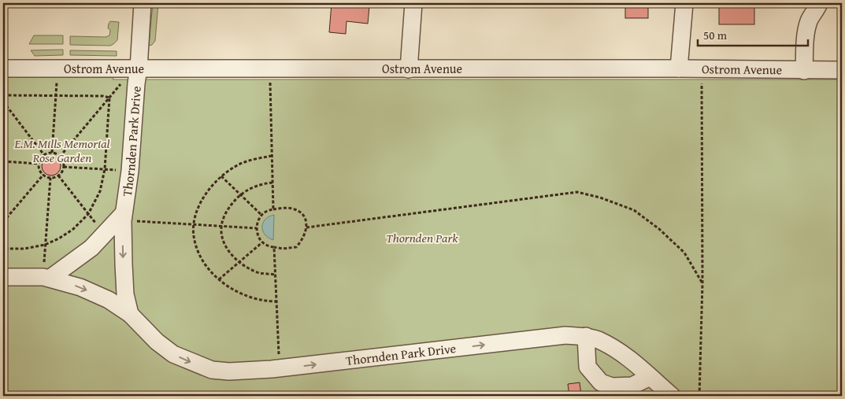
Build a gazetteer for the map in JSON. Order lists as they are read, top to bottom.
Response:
{
  "streets": {
    "street": ["Ostrom Avenue", "Thornden Park Drive"]
  },
  "crossings": [
    ["Ostrom Avenue", "Thornden Park Drive"]
  ],
  "one_way": ["Thornden Park Drive"],
  "parks": ["E.M. Mills Memorial Rose Garden", "Thornden Park"],
  "scale_bar": "50 m"
}
